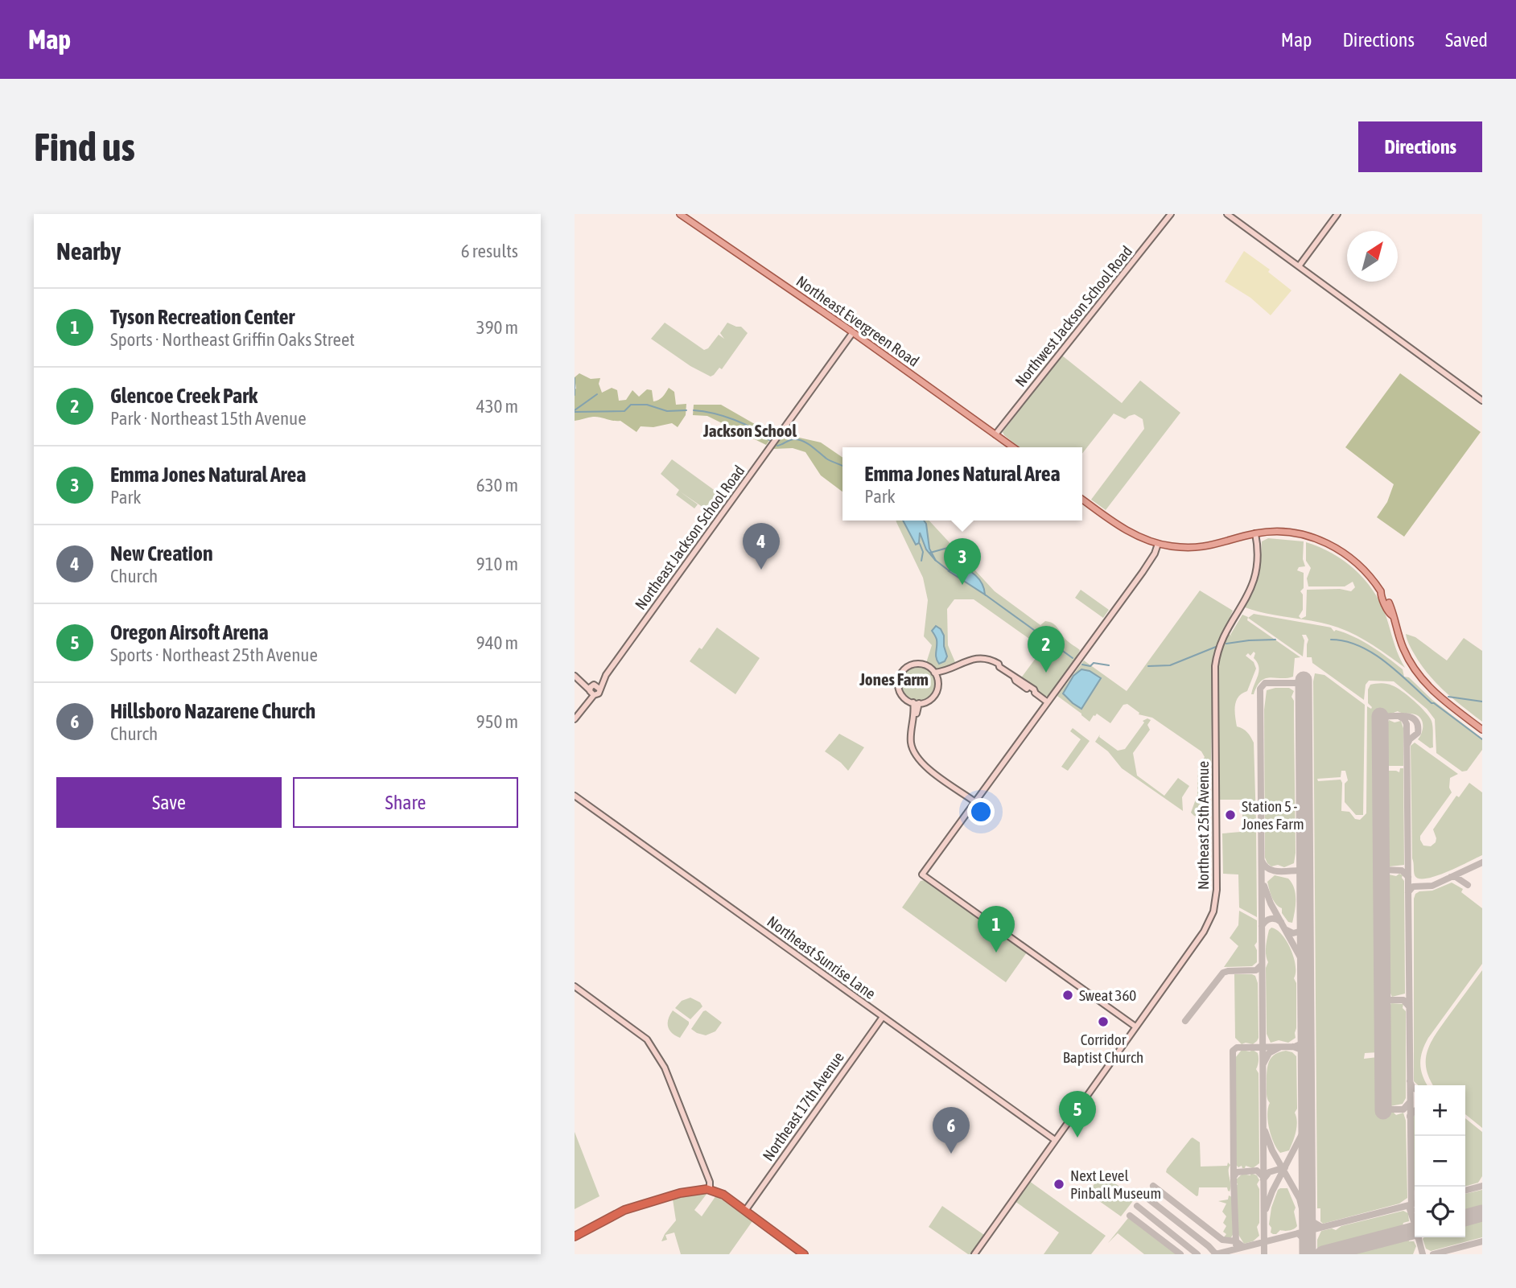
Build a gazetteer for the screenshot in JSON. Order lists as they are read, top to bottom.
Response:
{
  "streets": {
    "main road": ["Northeast Evergreen Road"],
    "street": [
      "Northwest Jackson School Road",
      "Northeast Jackson School Road",
      "Northeast 25th Avenue",
      "Northeast Sunrise Lane",
      "Northeast 17th Avenue"
    ]
  },
  "crossings": [
    ["Northwest Jackson School Road", "Northeast Evergreen Road"],
    ["Northeast Evergreen Road", "Northeast Jackson School Road"],
    ["Northeast 25th Avenue", "Northeast Sunrise Lane"],
    ["Northeast Sunrise Lane", "Northeast 17th Avenue"]
  ],
  "districts": ["Jackson School", "Jones Farm"],
  "places": [
    "Station 5 - Jones Farm",
    "Sweat 360",
    "Corridor Baptist Church",
    "Next Level Pinball Museum"
  ],
  "north": "top right",
  "page": {
    "header": "Map",
    "nav": ["Map", "Directions", "Saved"],
    "buttons": [
      "Directions",
      ["Save", "Share"]
    ],
    "title": "Find us",
    "heading": ["Nearby", "6 results"],
    "list": [
      {
        "mark": "1",
        "name": "Tyson Recreation Center",
        "note": "Sports · Northeast Griffin Oaks Street",
        "value": "390 m"
      },
      {
        "mark": "2",
        "name": "Glencoe Creek Park",
        "note": "Park · Northeast 15th Avenue",
        "value": "430 m"
      },
      {
        "mark": "3",
        "name": "Emma Jones Natural Area",
        "note": "Park",
        "value": "630 m"
      },
      {
        "mark": "4",
        "name": "New Creation",
        "note": "Church",
        "value": "910 m"
      },
      {
        "mark": "5",
        "name": "Oregon Airsoft Arena",
        "note": "Sports · Northeast 25th Avenue",
        "value": "940 m"
      },
      {
        "mark": "6",
        "name": "Hillsboro Nazarene Church",
        "note": "Church",
        "value": "950 m"
      }
    ],
    "popup": ["Emma Jones Natural Area", "Park"],
    "pins": [
      "4",
      "3",
      "2",
      "1",
      "5",
      "6"
    ],
    "map_buttons": ["+", "−"]
  }
}
